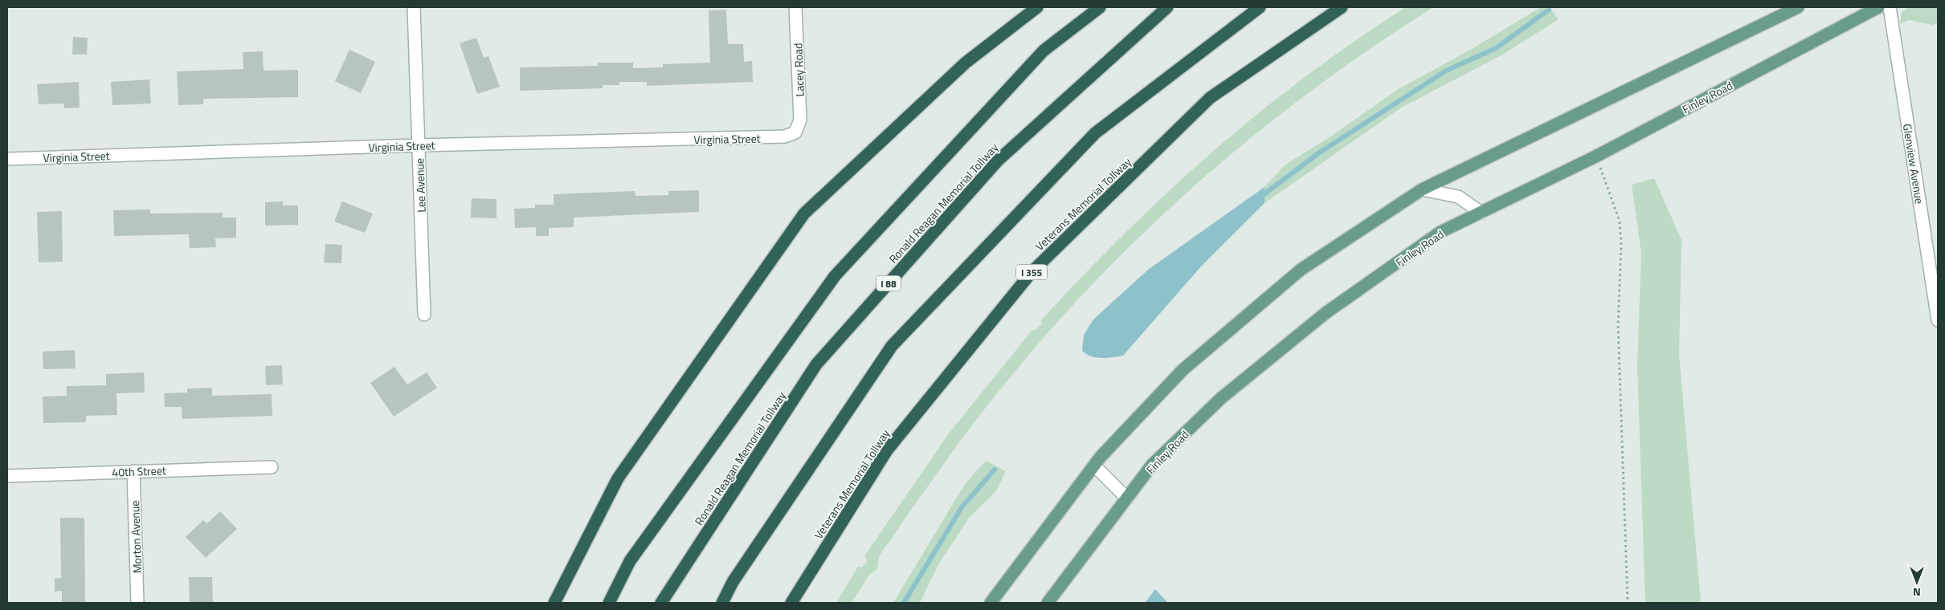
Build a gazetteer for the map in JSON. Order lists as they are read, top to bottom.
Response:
{
  "streets": {
    "highway": [
      "Ronald Reagan Memorial Tollway",
      "Veterans Memorial Tollway",
      "I 355",
      "I 88"
    ],
    "main road": ["Finley Road"],
    "street": [
      "Lacey Road",
      "Virginia Street",
      "Glenview Avenue",
      "Lee Avenue",
      "40th Street",
      "Morton Avenue"
    ]
  },
  "crossings": [
    ["Lacey Road", "Virginia Street"],
    ["Virginia Street", "Lee Avenue"],
    ["40th Street", "Morton Avenue"]
  ],
  "north": "bottom"
}
